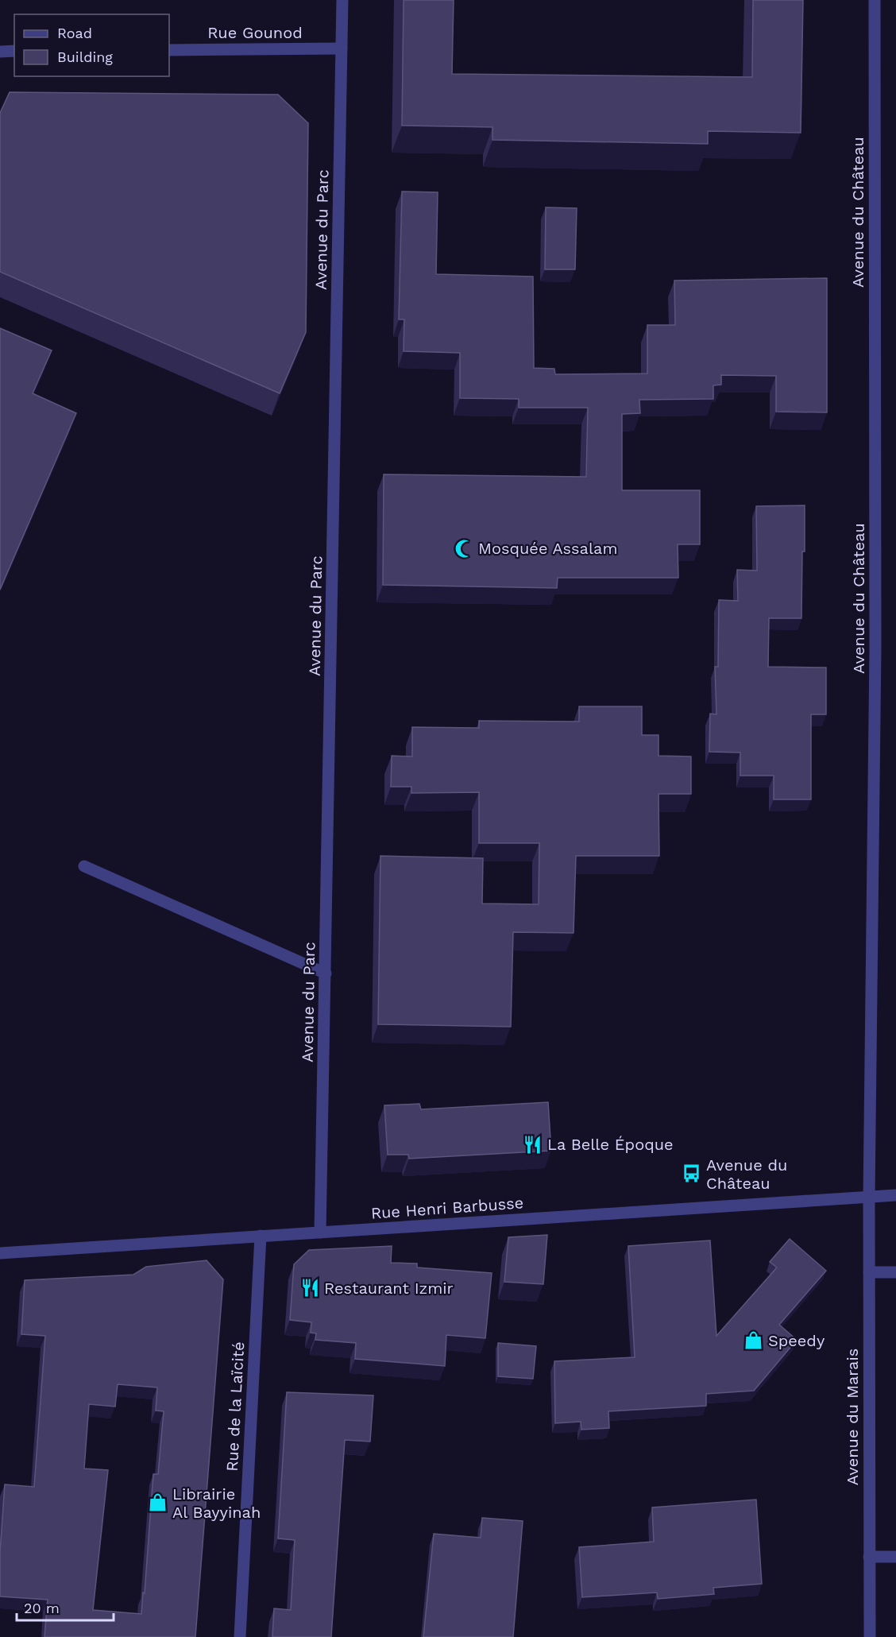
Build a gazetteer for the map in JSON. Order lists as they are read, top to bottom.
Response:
{
  "streets": {
    "street": [
      "Rue Gounod",
      "Avenue du Château",
      "Avenue du Parc",
      "Rue Henri Barbusse",
      "Rue de la Laïcité",
      "Avenue du Marais"
    ]
  },
  "crossings": [
    ["Rue Gounod", "Avenue du Parc"],
    ["Avenue du Château", "Rue Henri Barbusse"],
    ["Avenue du Château", "Avenue du Marais"],
    ["Avenue du Parc", "Rue Henri Barbusse"],
    ["Rue Henri Barbusse", "Rue de la Laïcité"],
    ["Rue Henri Barbusse", "Avenue du Marais"]
  ],
  "places": {
    "mosque": ["Mosquée Assalam"],
    "restaurant": ["La Belle Époque", "Restaurant Izmir"],
    "bus stop": ["Avenue du Château"],
    "shop": ["Speedy", "Librairie Al Bayyinah"]
  },
  "legend": ["Road", "Building"],
  "scale_bar": "20 m"
}
